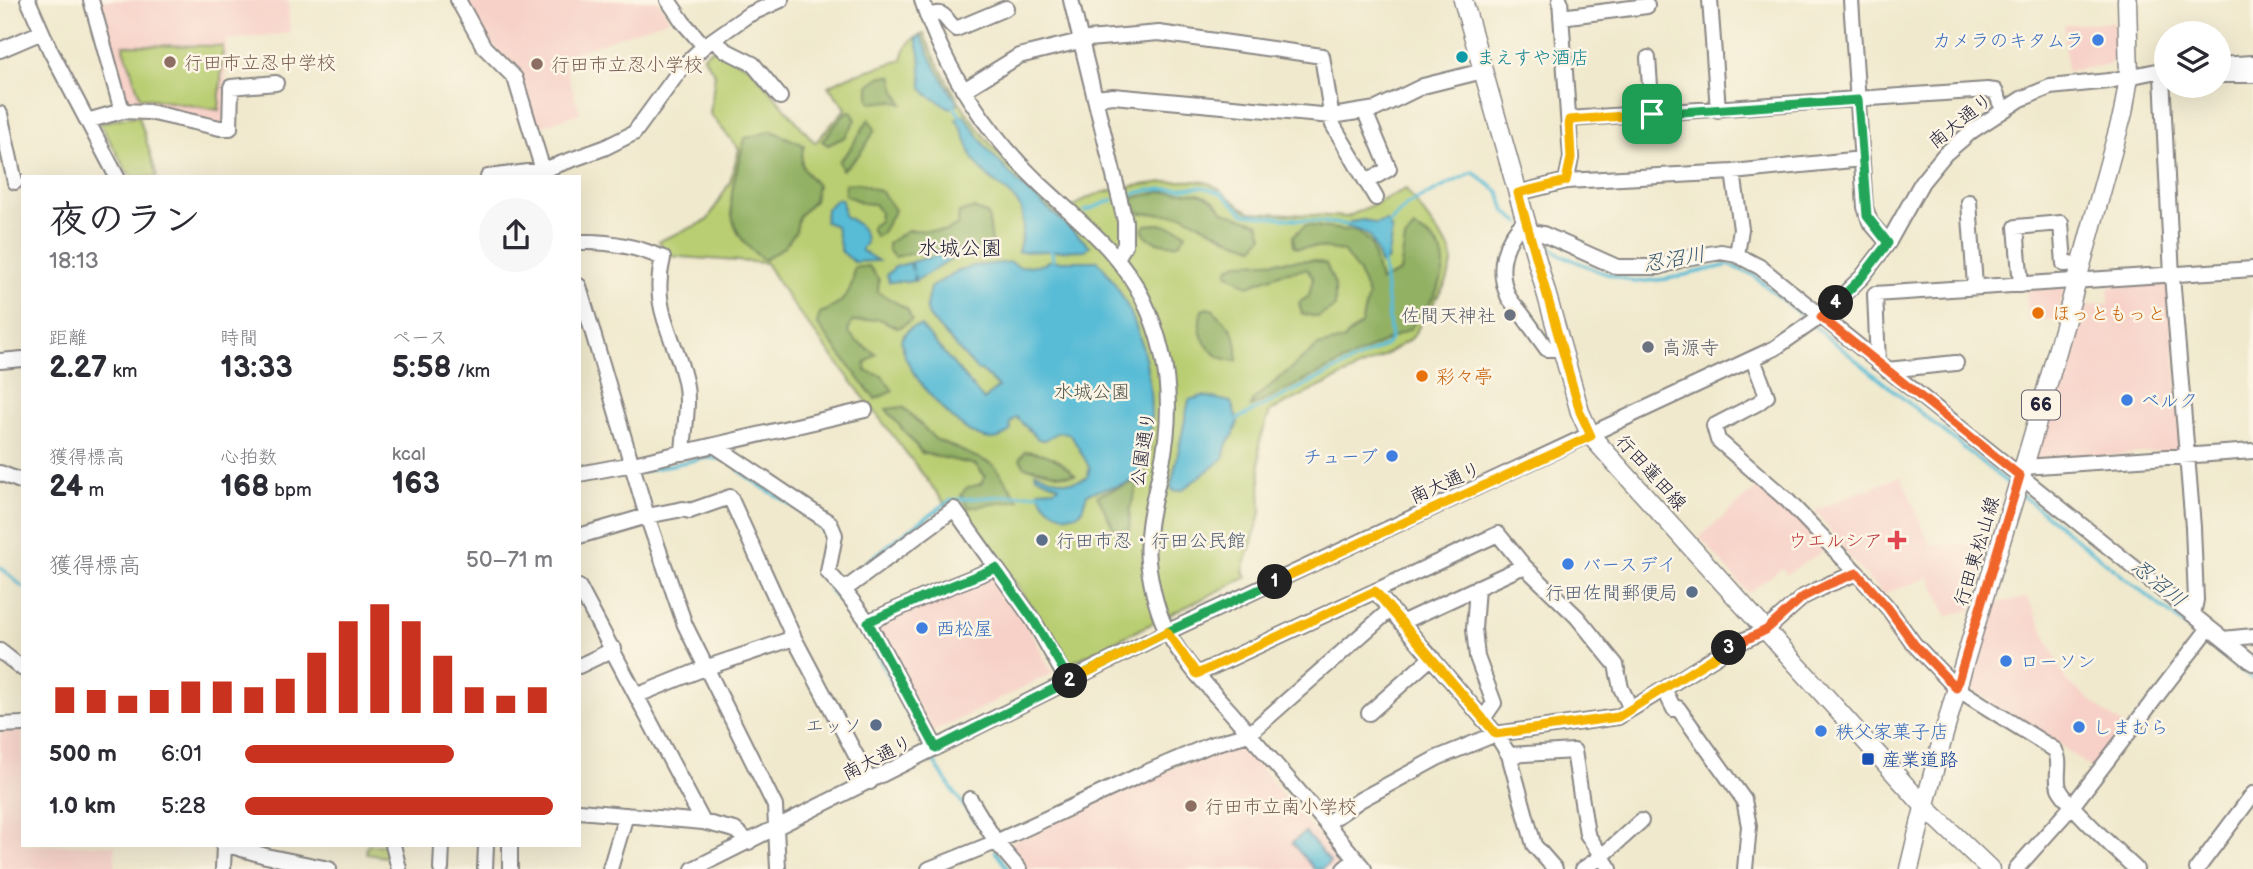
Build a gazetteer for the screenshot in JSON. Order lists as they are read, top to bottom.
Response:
{
  "streets": {
    "main road": ["66", "行田蓮田線", "行田東松山線"],
    "street": ["南大通り", "公園通り"]
  },
  "crossings": [
    ["南大通り", "公園通り"],
    ["南大通り", "行田蓮田線"],
    ["南大通り", "行田東松山線"],
    ["行田蓮田線", "行田東松山線"]
  ],
  "districts": ["水城公園"],
  "water": ["忍沼川"],
  "parks": ["水城公園"],
  "places": {
    "other": [
      "カメラのキタムラ",
      "まえすや酒店",
      "行田市立忍中学校",
      "行田市立忍小学校",
      "ほっともっと",
      "佐間天神社",
      "高源寺",
      "彩々亭",
      "ベルク",
      "チューブ",
      "行田市忍・行田公民館",
      "バースデイ",
      "行田佐間郵便局",
      "西松屋",
      "ローソン",
      "エッソ",
      "しまむら",
      "秩父家菓子店",
      "行田市立南小学校"
    ],
    "health": ["ウエルシア"],
    "transit": ["産業道路"]
  },
  "page": {
    "heading": ["夜のラン", "18:13"],
    "pins": [
      "4",
      "1",
      "3",
      "2"
    ],
    "stats": [
      ["距離", "2.27 km"],
      ["時間", "13:33"],
      ["ペース", "5:58 /km"],
      ["獲得標高", "24 m"],
      ["心拍数", "168 bpm"],
      ["kcal", "163"]
    ],
    "chart": ["獲得標高", "50–71 m"],
    "list": [
      {
        "name": "500 m",
        "note": "6:01"
      },
      {
        "name": "1.0 km",
        "note": "5:28"
      }
    ]
  }
}
